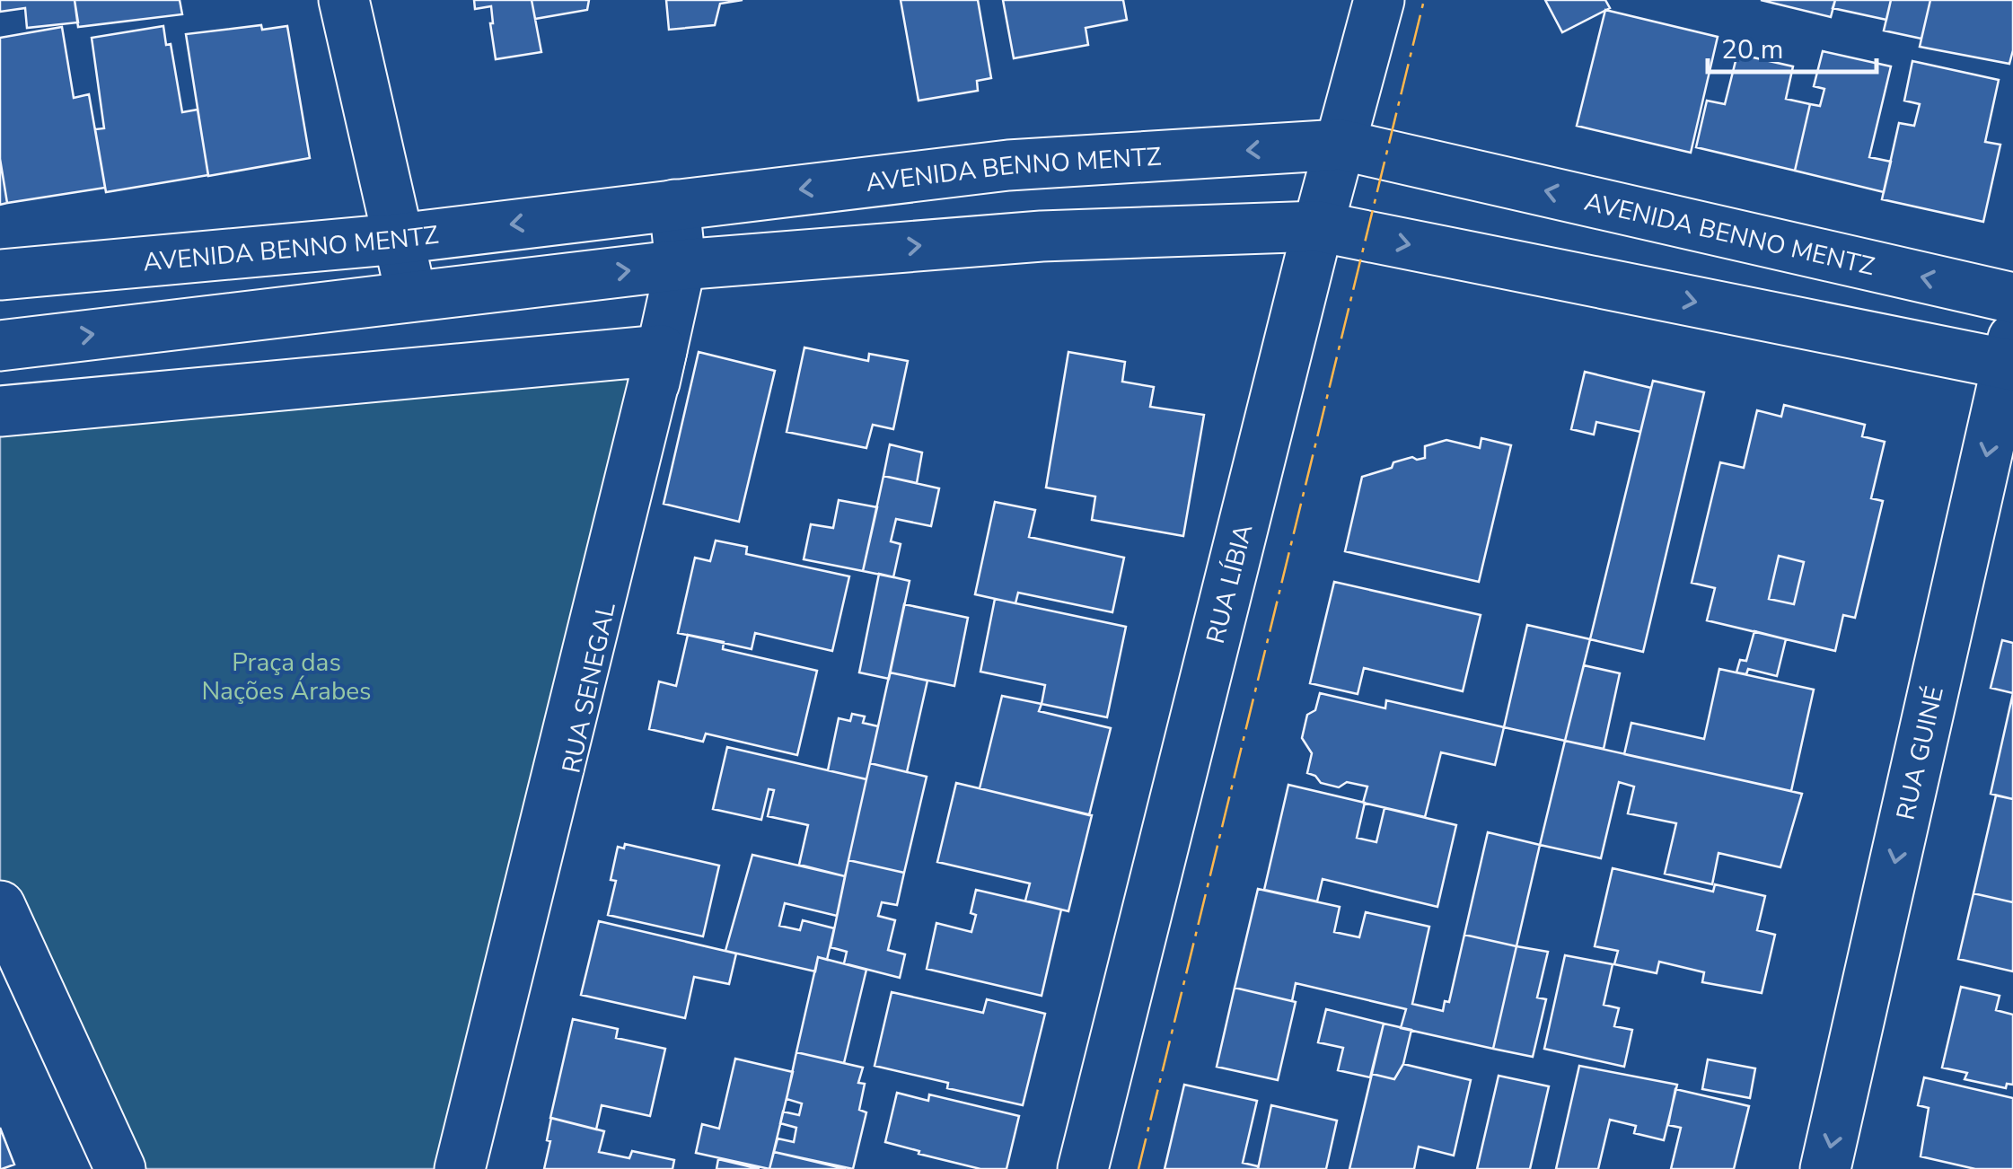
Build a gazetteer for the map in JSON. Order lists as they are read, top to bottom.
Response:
{
  "streets": {
    "street": [
      "AVENIDA BENNO MENTZ",
      "RUA LÍBIA",
      "RUA SENEGAL",
      "RUA GUINÉ"
    ]
  },
  "crossings": [
    ["AVENIDA BENNO MENTZ", "RUA LÍBIA"],
    ["AVENIDA BENNO MENTZ", "RUA SENEGAL"]
  ],
  "one_way": ["RUA GUINÉ"],
  "parks": ["Praça das Nações Árabes"],
  "scale_bar": "20 m"
}
